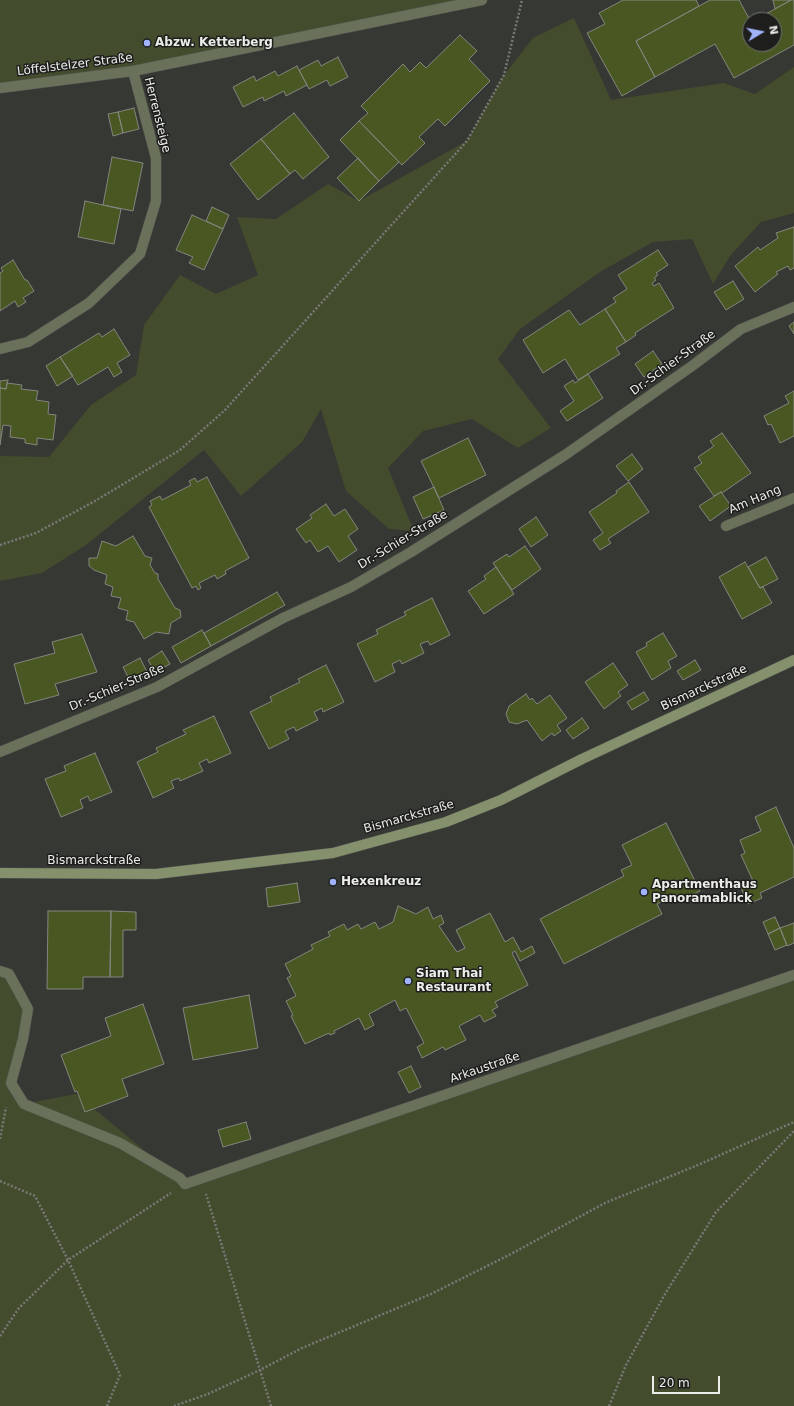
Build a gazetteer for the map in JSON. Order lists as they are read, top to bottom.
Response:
{
  "streets": {
    "street": [
      "Löffelstelzer Straße",
      "Herrensteige",
      "Dr.-Schier-Straße",
      "Am Hang",
      "Bismarckstraße",
      "Arkaustraße"
    ]
  },
  "crossings": [
    ["Löffelstelzer Straße", "Herrensteige"]
  ],
  "places": [
    "Abzw. Ketterberg",
    "Hexenkreuz",
    "Apartmenthaus Panoramablick",
    "Siam Thai Restaurant"
  ],
  "scale_bar": "20 m",
  "north": "right"
}
